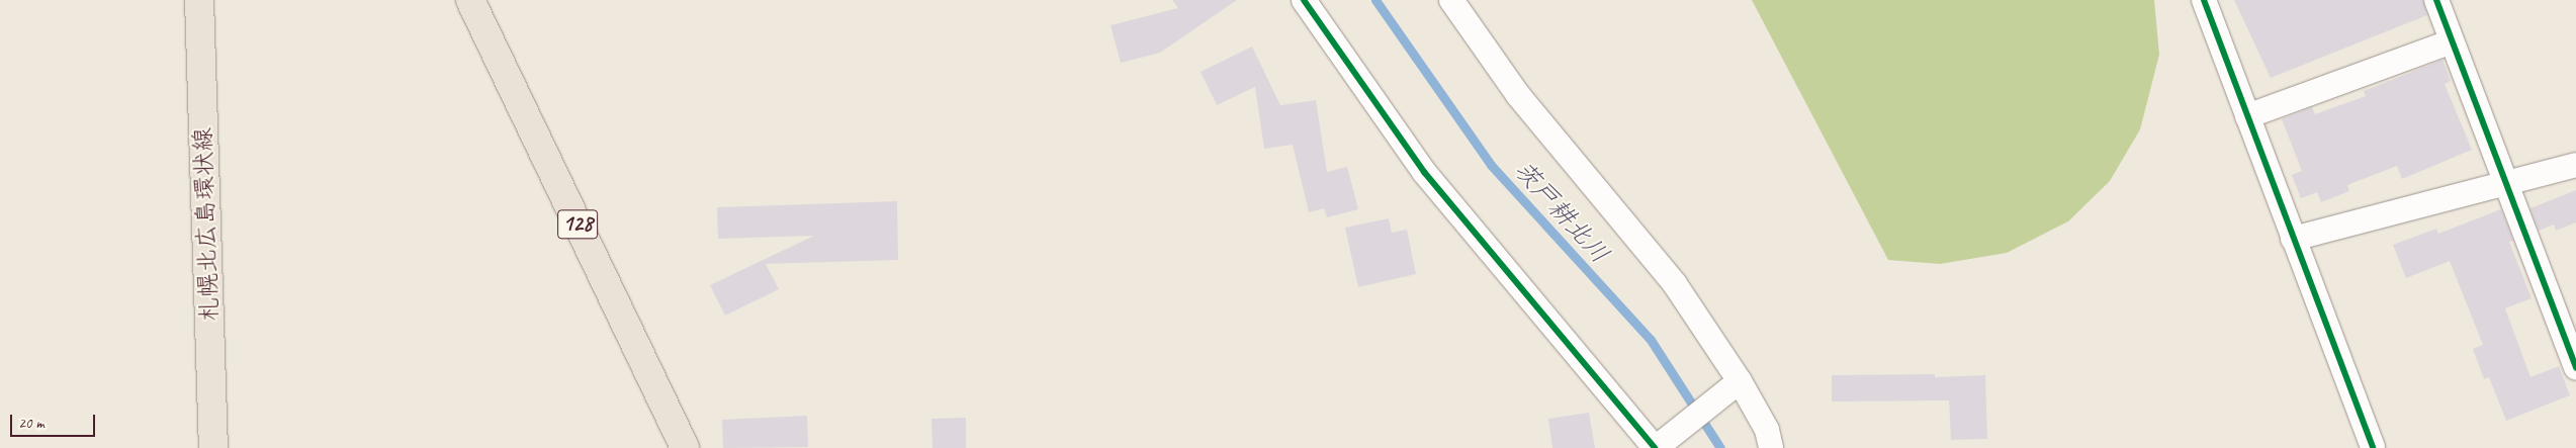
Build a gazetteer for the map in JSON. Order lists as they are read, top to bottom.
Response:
{
  "streets": {
    "main road": ["札幌北広島環状線", "128"]
  },
  "water": ["茨戸耕北川"],
  "scale_bar": "20 m"
}
